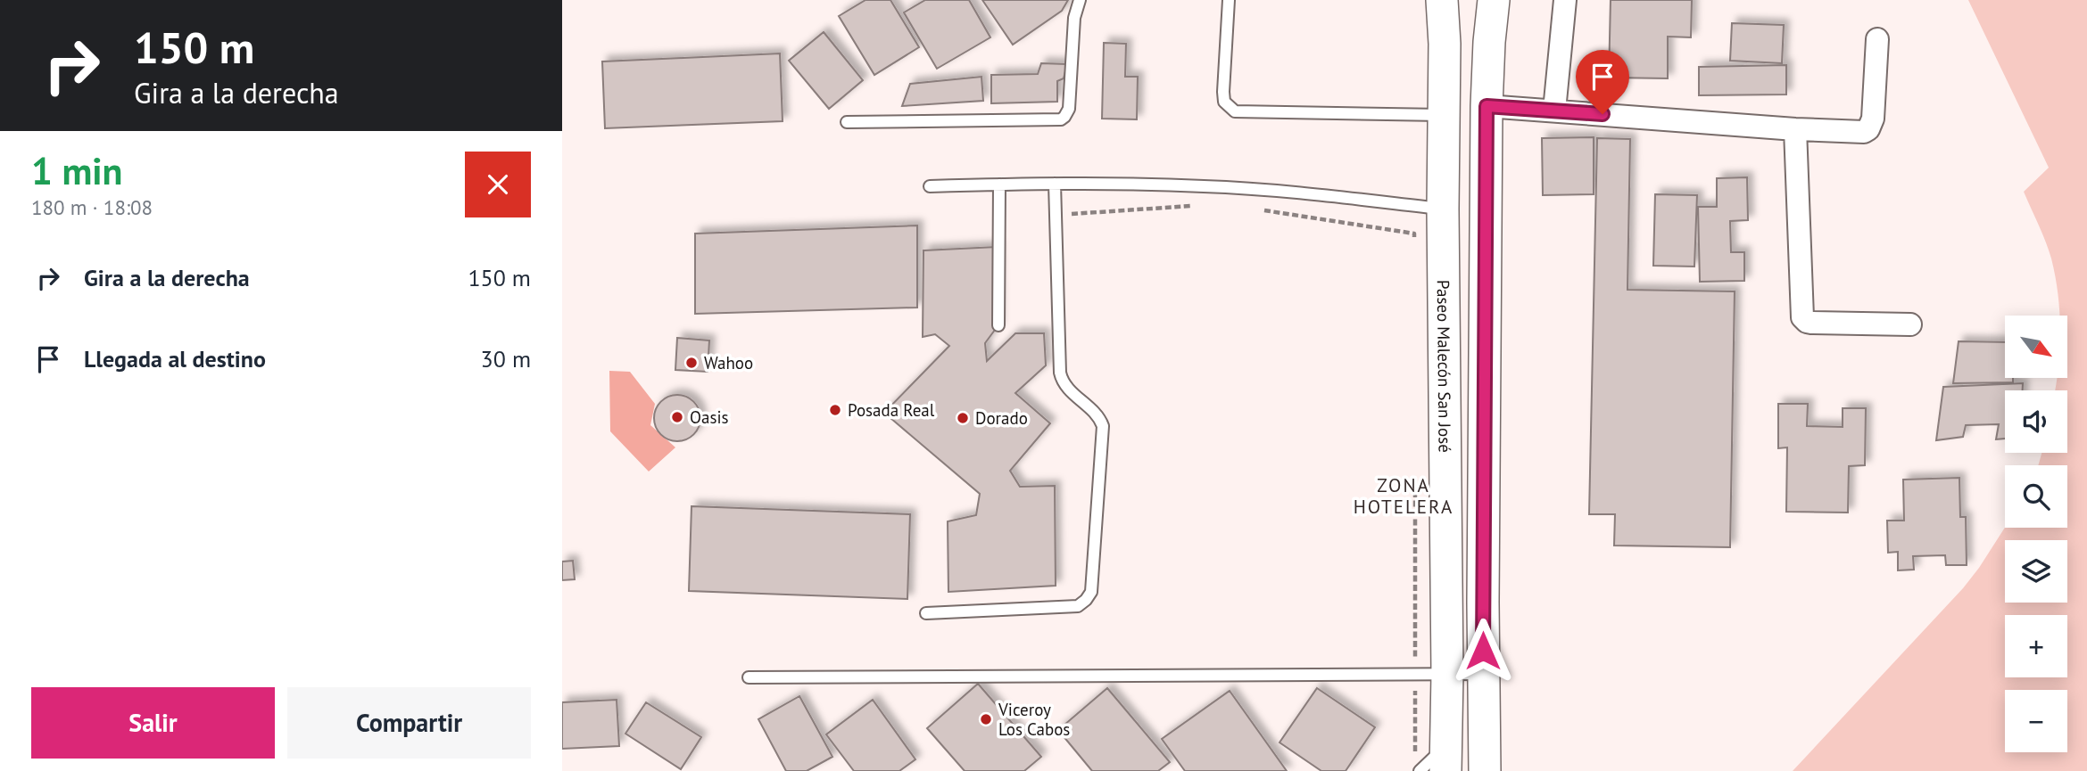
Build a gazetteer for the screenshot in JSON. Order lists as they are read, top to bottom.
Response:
{
  "streets": {
    "main road": ["Paseo Malecón San José"]
  },
  "districts": ["ZONA HOTELERA"],
  "places": [
    "Wahoo",
    "Posada Real",
    "Oasis",
    "Dorado",
    "Viceroy Los Cabos"
  ],
  "north": "bottom right",
  "page": {
    "turn": ["150 m", "Gira a la derecha"],
    "heading": ["1 min", "180 m · 18:08"],
    "list": [
      {
        "name": "Gira a la derecha",
        "value": "150 m"
      },
      {
        "name": "Llegada al destino",
        "value": "30 m"
      }
    ],
    "map_buttons": ["+", "−"],
    "buttons": ["Salir", "Compartir"]
  }
}
